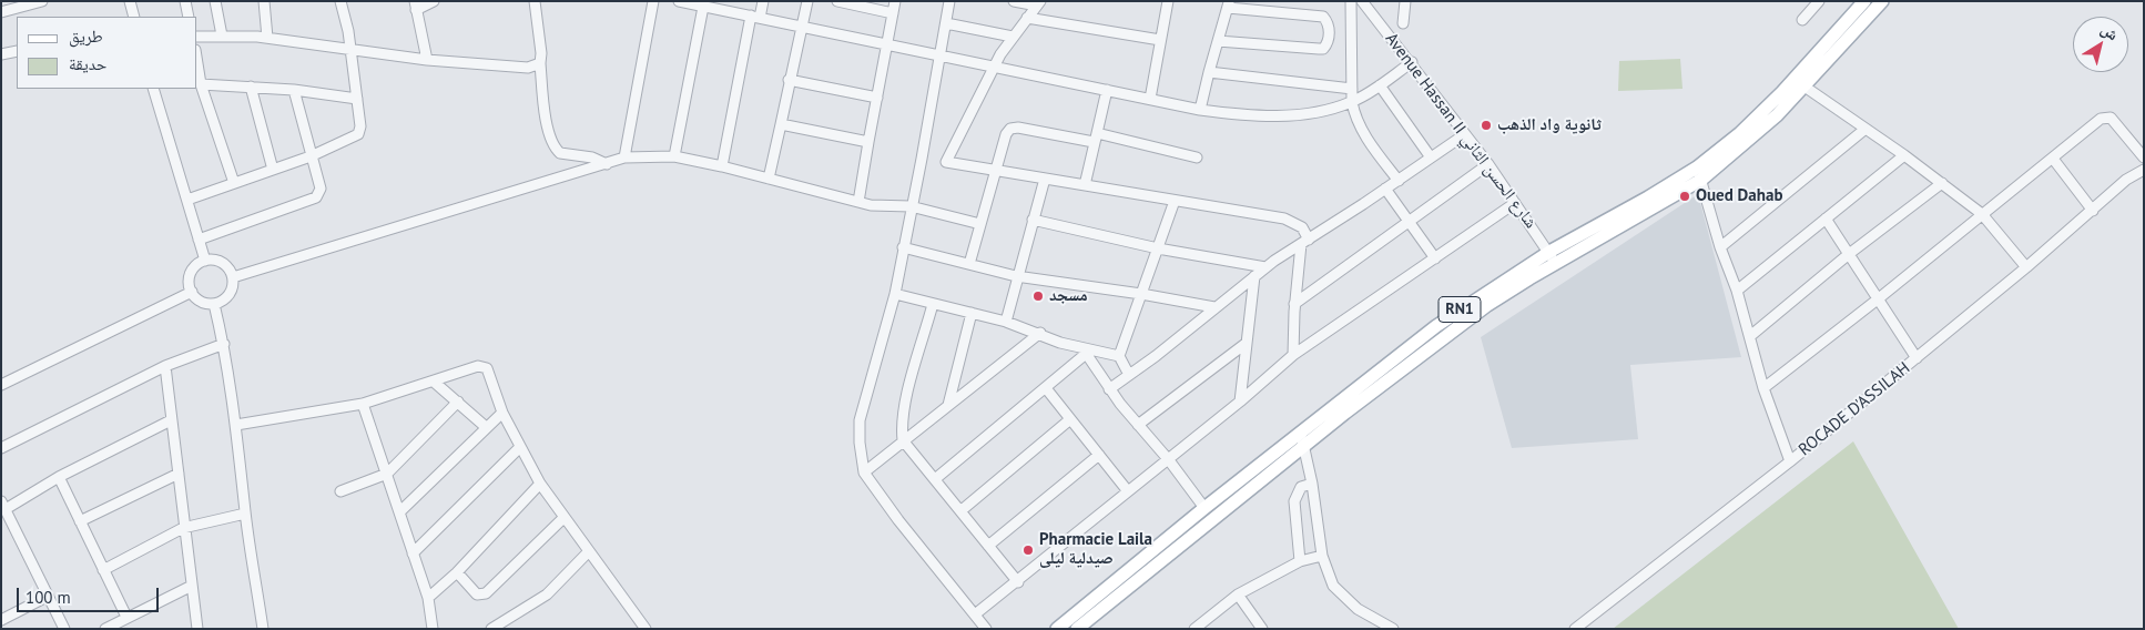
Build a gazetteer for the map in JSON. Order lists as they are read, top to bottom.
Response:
{
  "streets": {
    "main road": ["RN1"],
    "street": ["Avenue Hassan II شارع الحسن الثاني", "ROCADE D'ASSILAH"]
  },
  "crossings": [
    ["Avenue Hassan II شارع الحسن الثاني", "RN1"]
  ],
  "places": [
    "ثانوية واد الذهب",
    "Oued Dahab",
    "مسجد",
    "Pharmacie Laila صيدلية ليلى"
  ],
  "legend": ["طريق", "حديقة"],
  "scale_bar": "100 m",
  "north": "top right"
}
